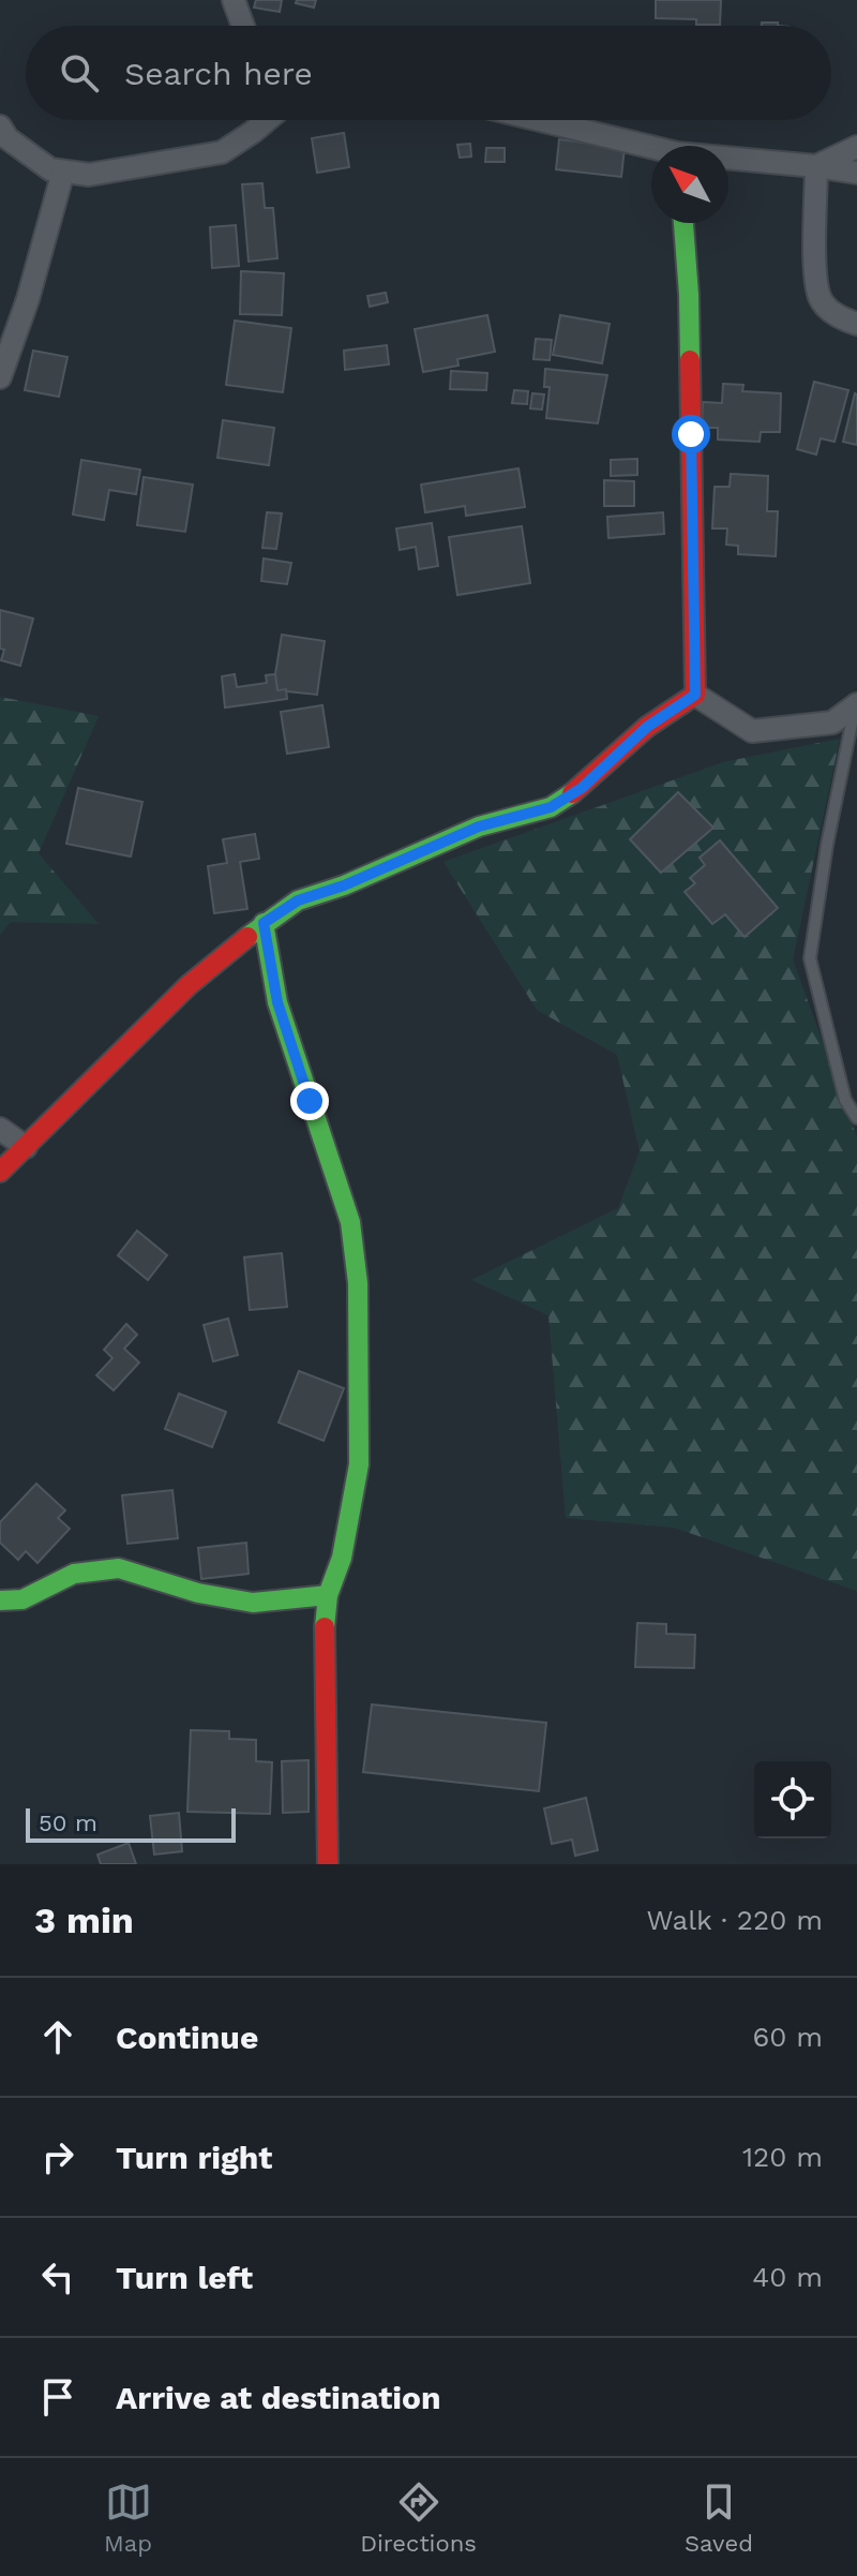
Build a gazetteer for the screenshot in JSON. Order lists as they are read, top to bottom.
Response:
{
  "scale_bar": "50 m",
  "north": "top left",
  "page": {
    "search": "Search here",
    "scale": "50 m",
    "heading": ["3 min", "Walk · 220 m"],
    "list": [
      ["Continue", "60 m"],
      ["Turn right", "120 m"],
      ["Turn left", "40 m"],
      "Arrive at destination"
    ],
    "nav": ["Map", "Directions", "Saved"]
  }
}
